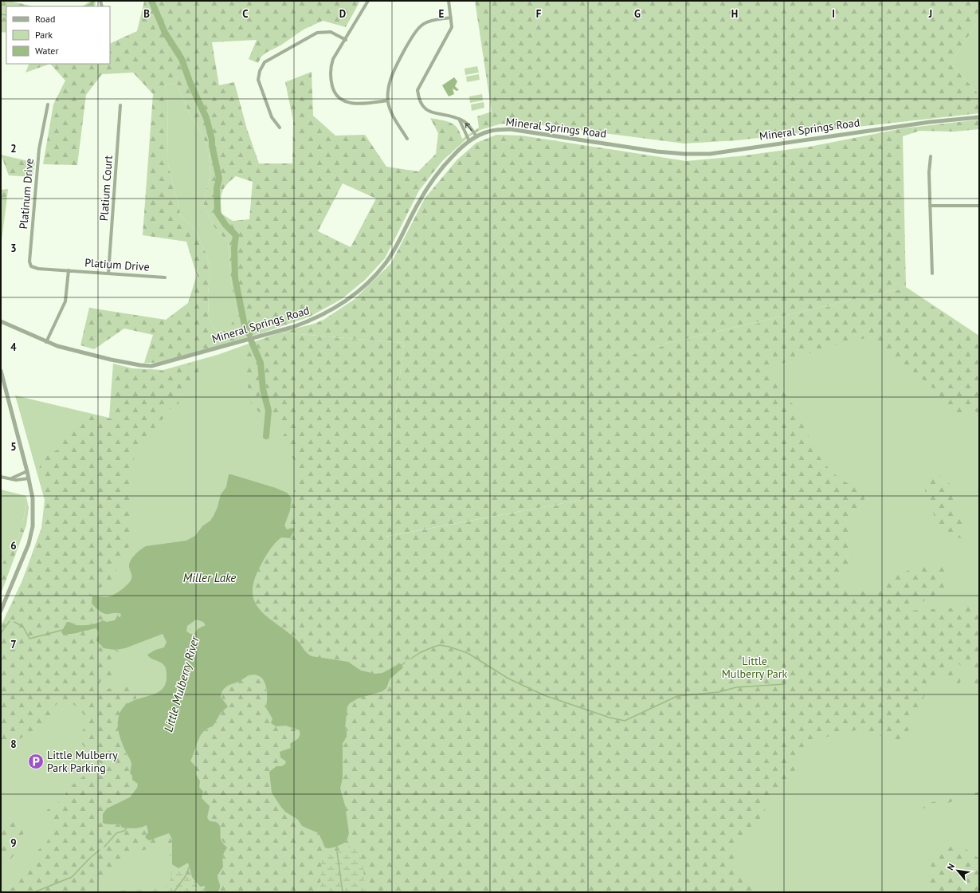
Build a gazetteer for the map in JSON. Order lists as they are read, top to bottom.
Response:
{
  "streets": {
    "street": [
      "Mineral Springs Road",
      "Platium Court",
      "Platinum Drive",
      "Platium Drive"
    ]
  },
  "crossings": [
    ["Platium Court", "Platium Drive"],
    ["Platinum Drive", "Platium Drive"]
  ],
  "water": ["Miller Lake", "Little Mulberry River"],
  "parks": ["Little Mulberry Park"],
  "places": {
    "parking": ["Little Mulberry Park Parking"]
  },
  "legend": ["Road", "Park", "Water"],
  "north": "top left",
  "grid": {
    "columns": [
      "B",
      "C",
      "D",
      "E",
      "F",
      "G",
      "H",
      "I",
      "J"
    ],
    "rows": [
      "2",
      "3",
      "4",
      "5",
      "6",
      "7",
      "8",
      "9"
    ]
  }
}
